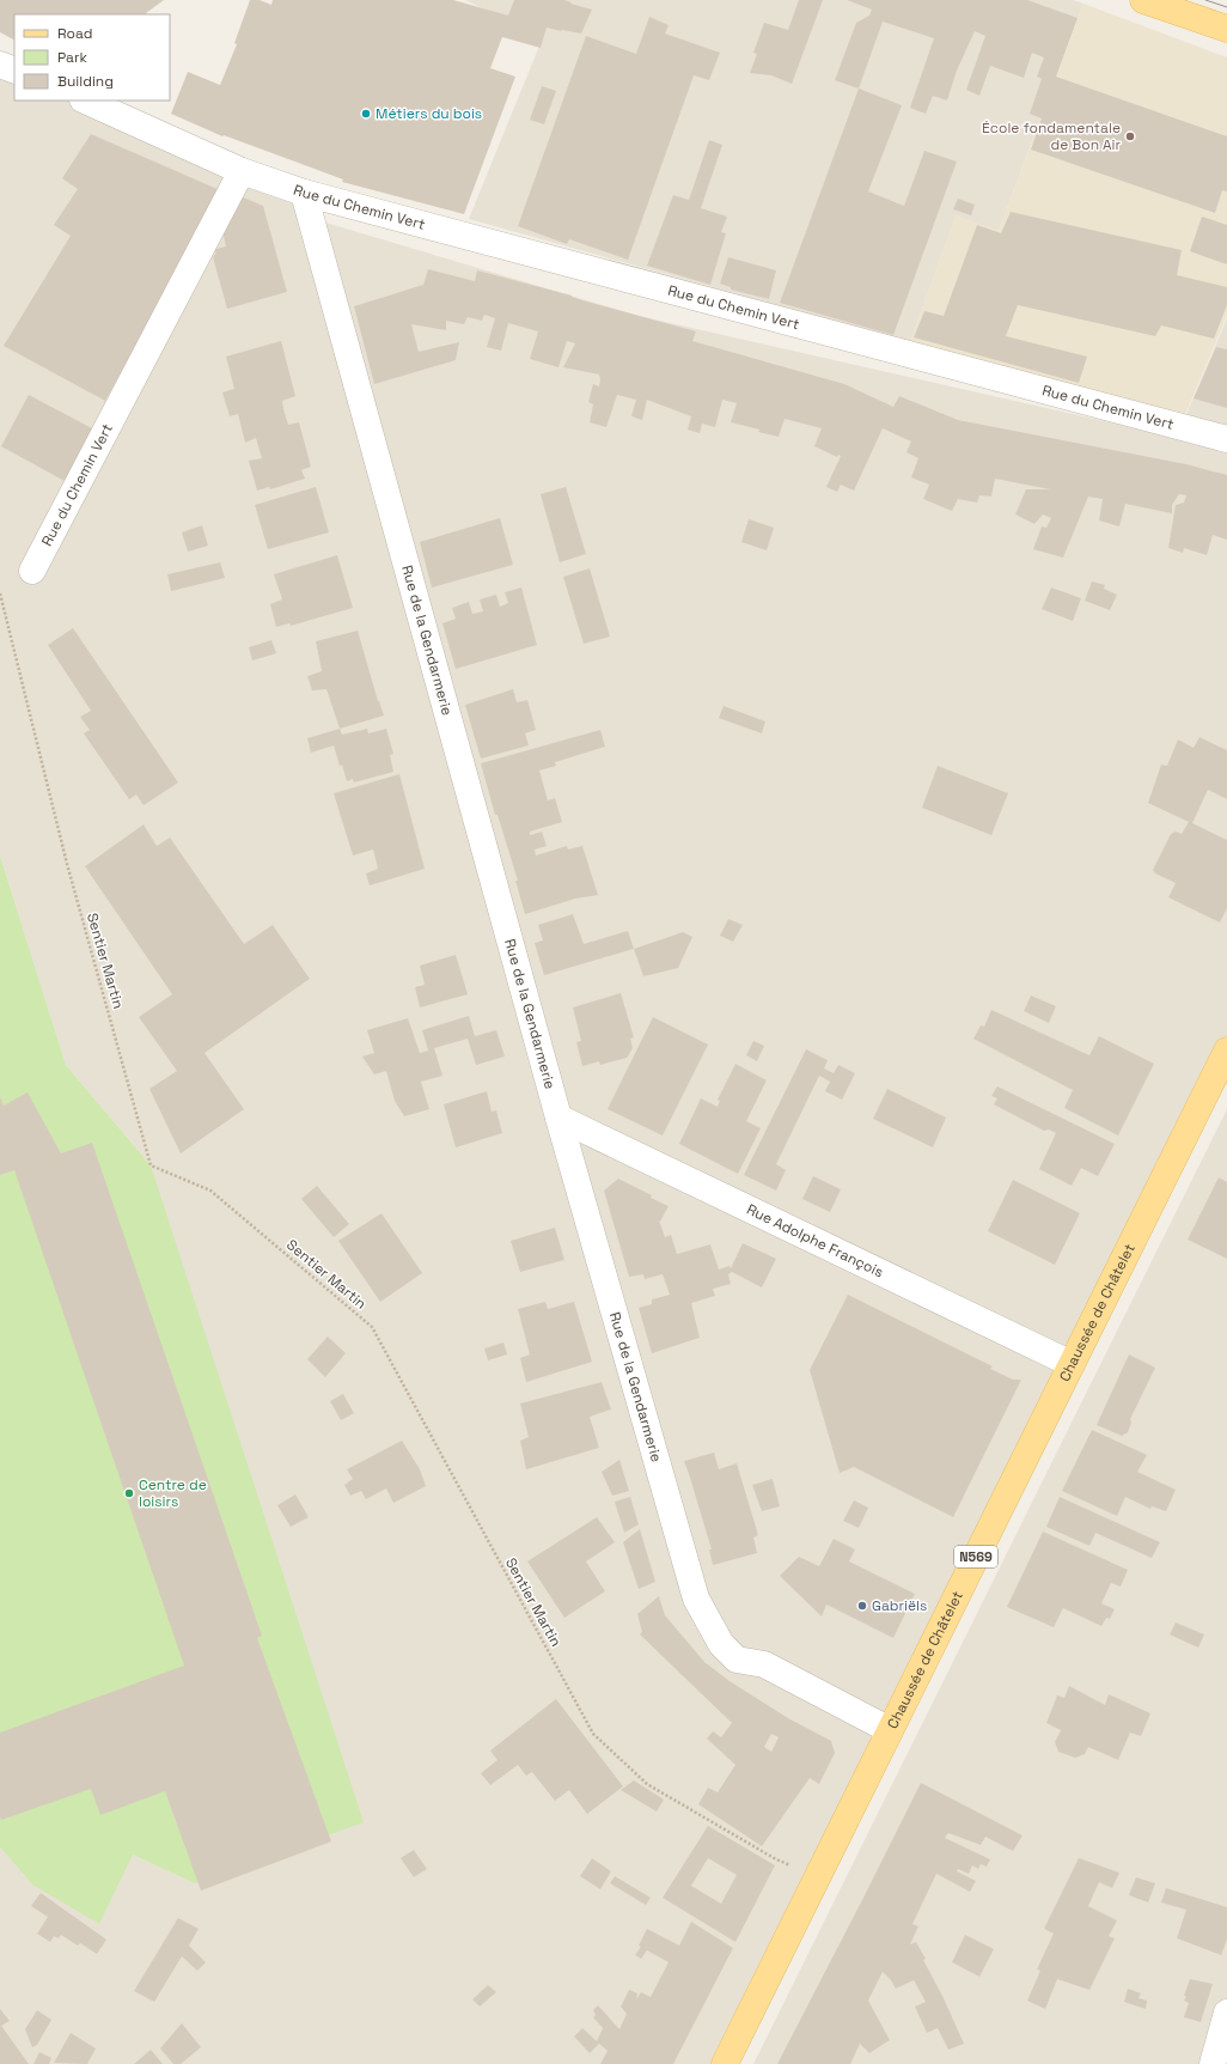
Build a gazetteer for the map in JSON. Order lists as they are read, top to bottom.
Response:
{
  "streets": {
    "main road": ["Chaussée de Châtelet", "N569"],
    "street": ["Rue du Chemin Vert", "Rue de la Gendarmerie", "Rue Adolphe François"],
    "path": ["Sentier Martin"]
  },
  "crossings": [
    ["Rue du Chemin Vert", "Rue de la Gendarmerie"],
    ["Rue de la Gendarmerie", "Rue Adolphe François"],
    ["Rue de la Gendarmerie", "Chaussée de Châtelet"],
    ["Sentier Martin", "Chaussée de Châtelet"],
    ["Rue Adolphe François", "Chaussée de Châtelet"]
  ],
  "places": [
    "Métiers du bois",
    "École fondamentale de Bon Air",
    "Centre de loisirs",
    "Gabriëls"
  ],
  "legend": ["Road", "Park", "Building"]
}
